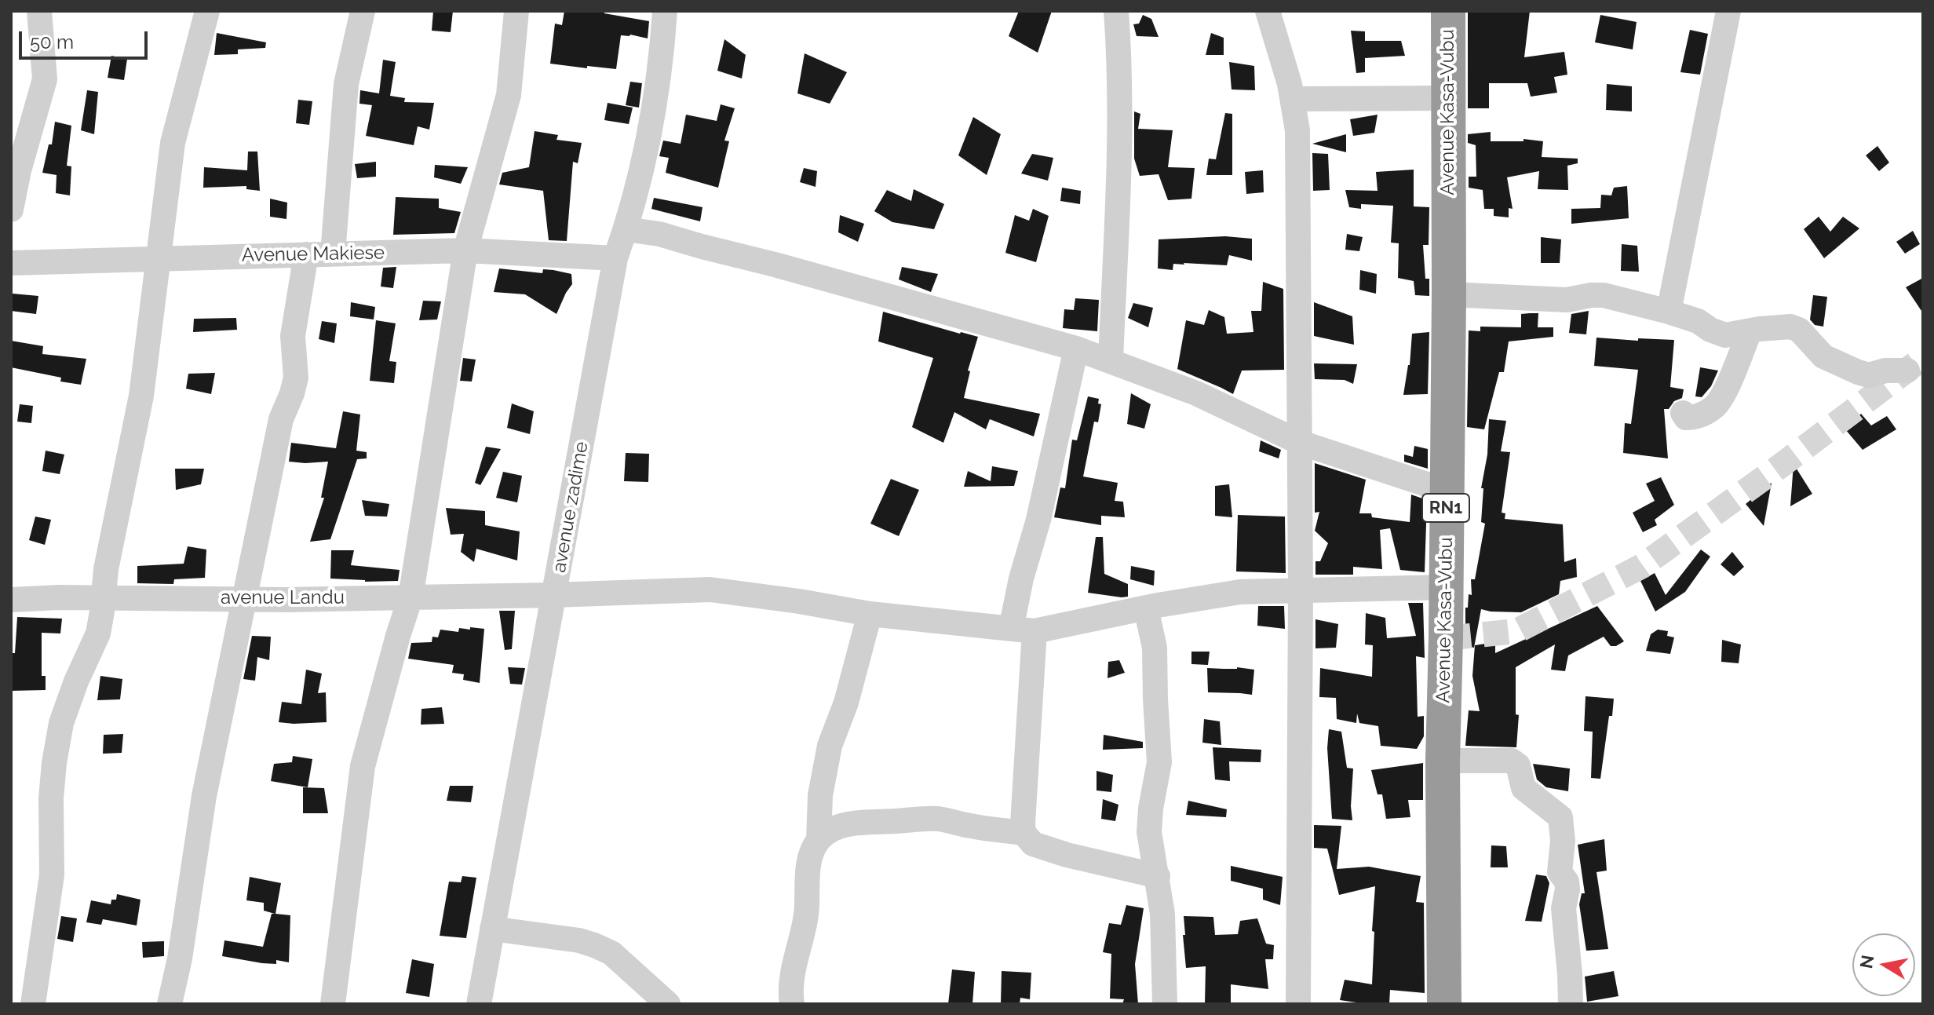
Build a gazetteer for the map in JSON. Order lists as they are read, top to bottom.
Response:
{
  "streets": {
    "highway": ["Avenue Kasa-Vubu", "RN1"],
    "street": ["Avenue Makiese", "avenue zadime", "avenue Landu"]
  },
  "crossings": [
    ["Avenue Kasa-Vubu", "avenue Landu"],
    ["Avenue Makiese", "avenue zadime"],
    ["avenue zadime", "avenue Landu"]
  ],
  "scale_bar": "50 m",
  "north": "left"
}
